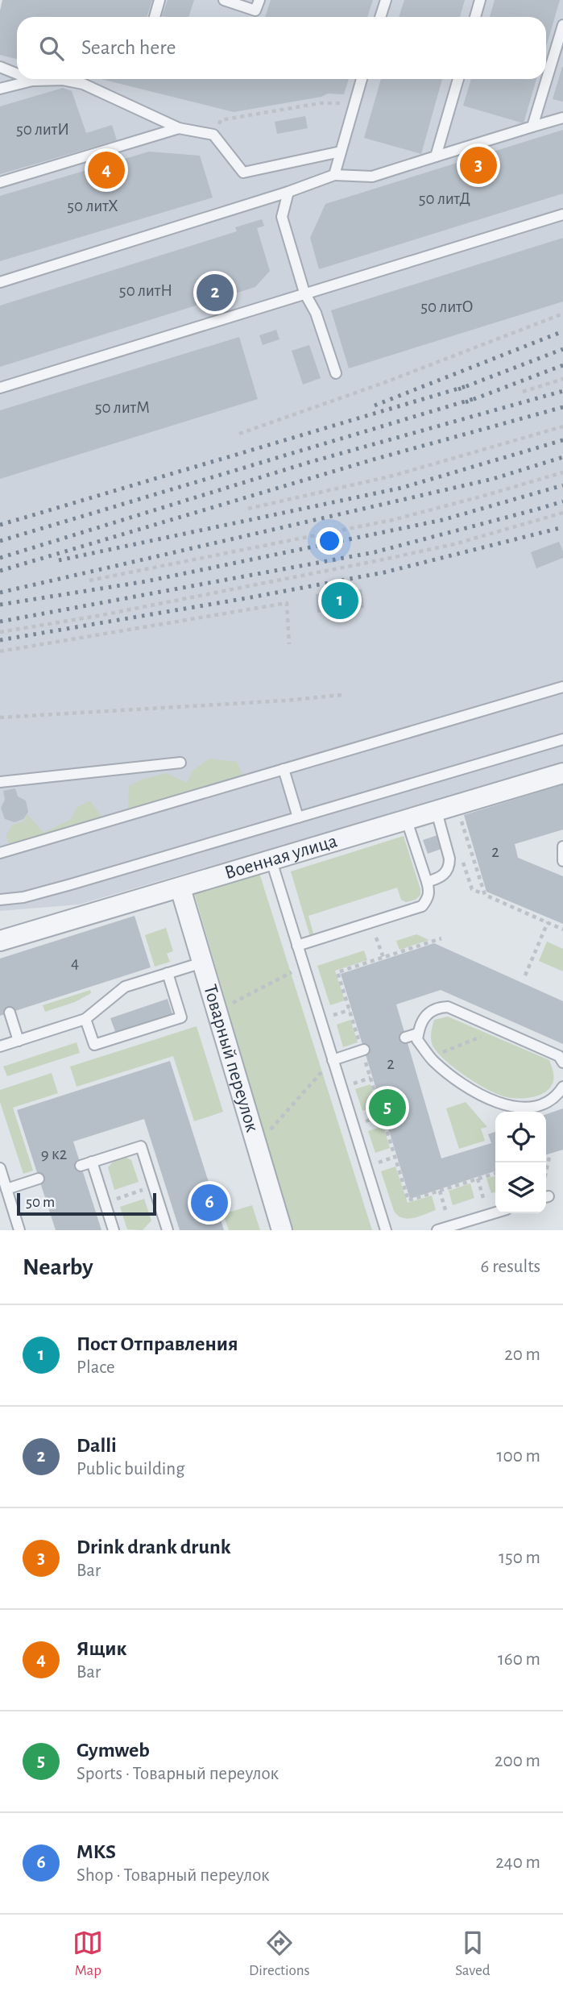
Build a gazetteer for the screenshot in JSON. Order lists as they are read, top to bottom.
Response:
{
  "streets": {
    "street": ["Военная улица", "Товарный переулок"]
  },
  "crossings": [
    ["Военная улица", "Товарный переулок"]
  ],
  "house_numbers": [
    "50 литИ",
    "50 литД",
    "50 литХ",
    "50 литН",
    "50 литО",
    "50 литМ",
    "2",
    "4",
    "2",
    "9 к2"
  ],
  "scale_bar": "50 m",
  "page": {
    "search": "Search here",
    "pins": [
      "3",
      "4",
      "2",
      "1",
      "5",
      "6"
    ],
    "scale": "50 m",
    "heading": ["Nearby", "6 results"],
    "list": [
      {
        "mark": "1",
        "name": "Пост Отправления",
        "note": "Place",
        "value": "20 m"
      },
      {
        "mark": "2",
        "name": "Dalli",
        "note": "Public building",
        "value": "100 m"
      },
      {
        "mark": "3",
        "name": "Drink drank drunk",
        "note": "Bar",
        "value": "150 m"
      },
      {
        "mark": "4",
        "name": "Ящик",
        "note": "Bar",
        "value": "160 m"
      },
      {
        "mark": "5",
        "name": "Gymweb",
        "note": "Sports · Товарный переулок",
        "value": "200 m"
      },
      {
        "mark": "6",
        "name": "MKS",
        "note": "Shop · Товарный переулок",
        "value": "240 m"
      }
    ],
    "nav": ["Map", "Directions", "Saved"]
  }
}
